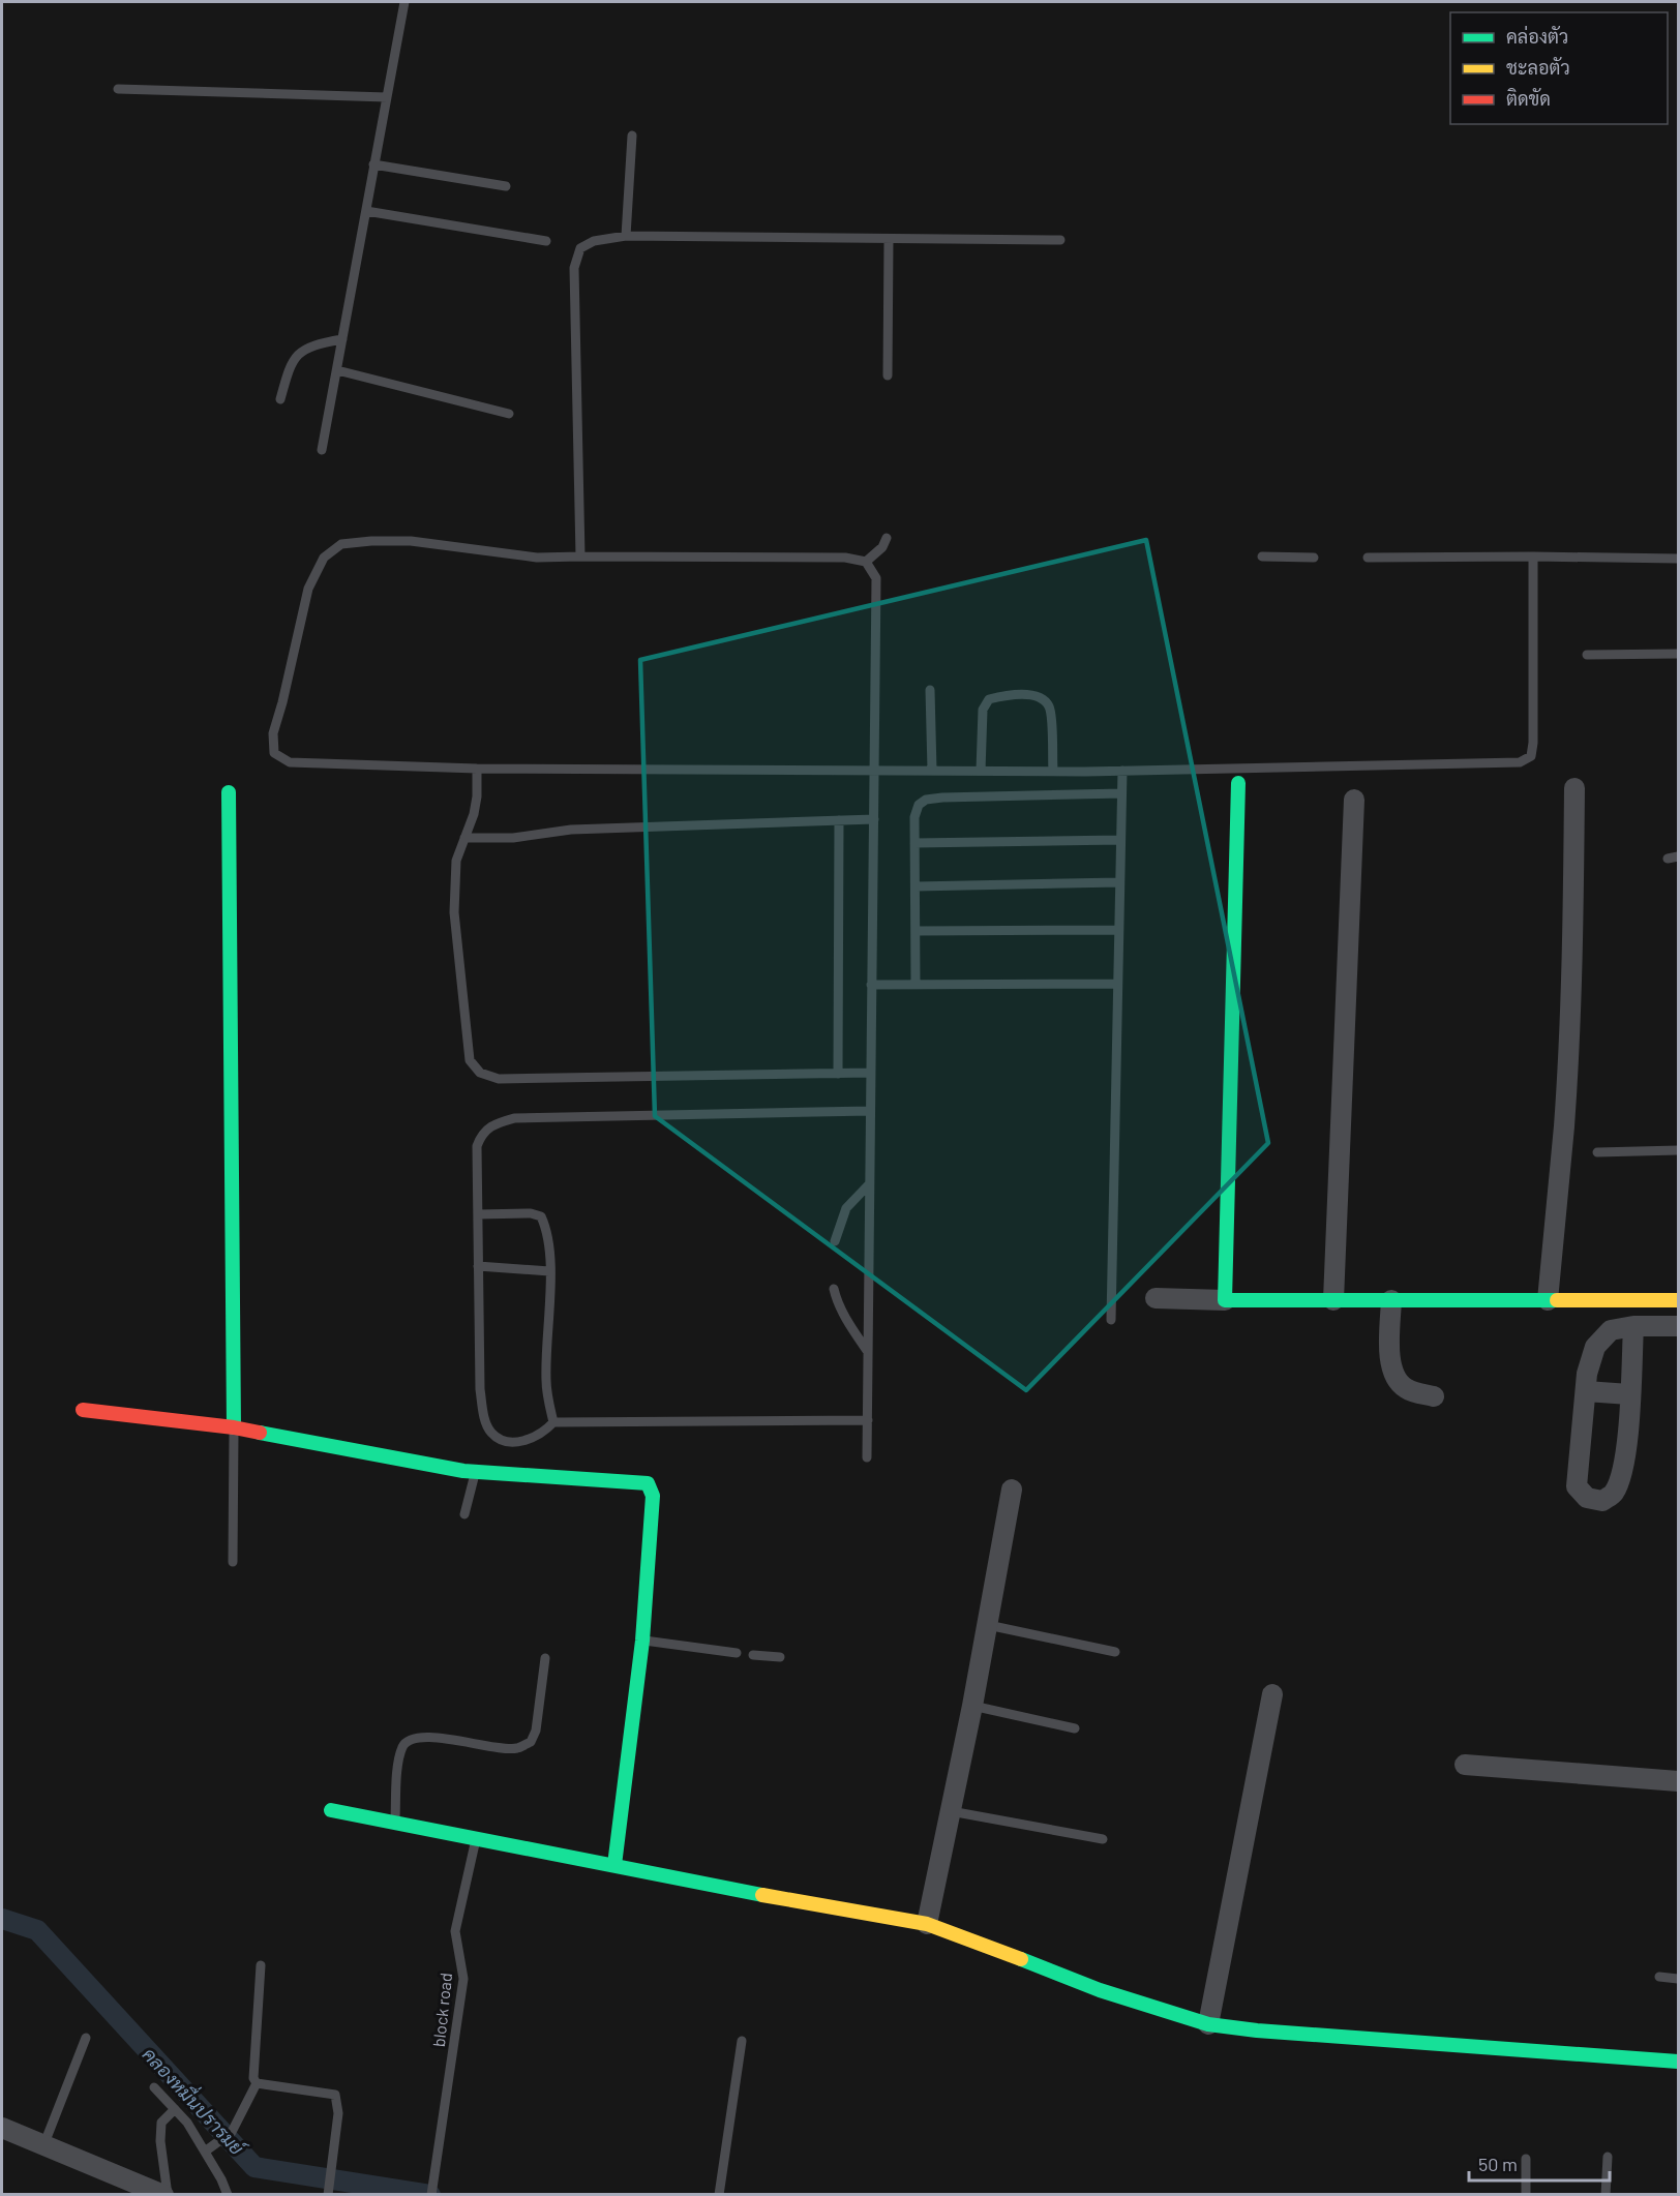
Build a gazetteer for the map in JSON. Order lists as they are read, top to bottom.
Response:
{
  "streets": {
    "lane": ["block road"]
  },
  "water": ["คลองหมื่นปรารมย์"],
  "legend": ["คล่องตัว", "ชะลอตัว", "ติดขัด"],
  "scale_bar": "50 m"
}
